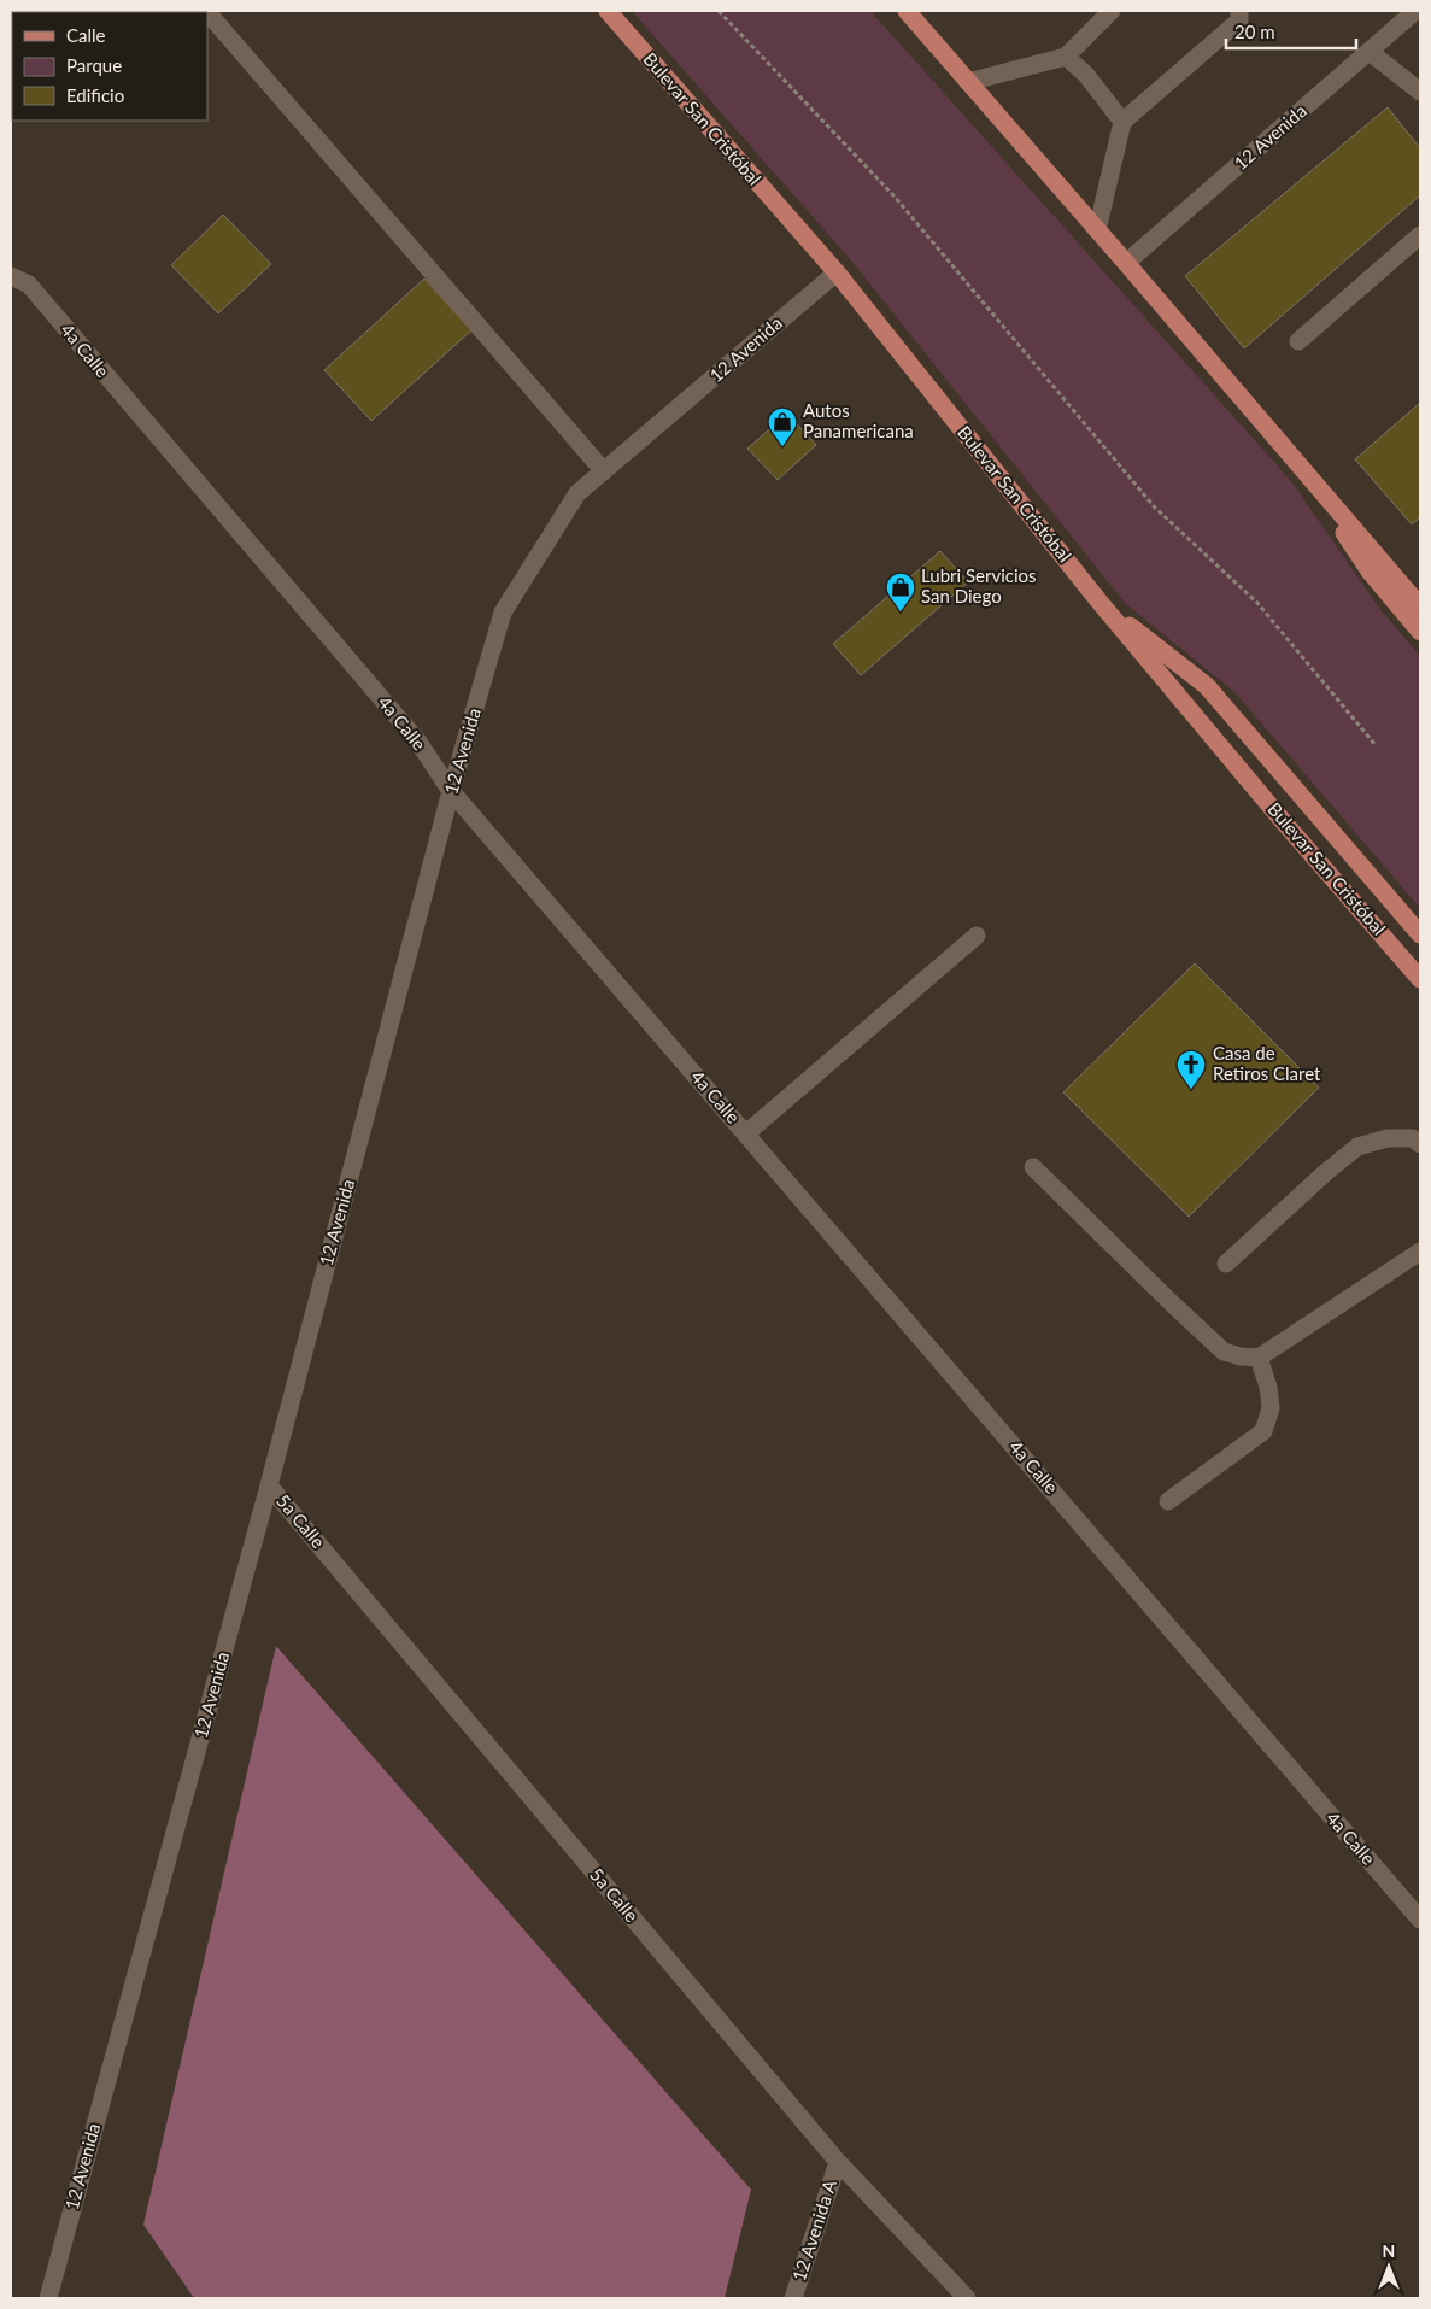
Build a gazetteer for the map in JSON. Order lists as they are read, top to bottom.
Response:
{
  "streets": {
    "main road": ["Bulevar San Cristóbal"],
    "street": [
      "12 Avenida",
      "4a Calle",
      "5a Calle",
      "12 Avenida A"
    ]
  },
  "crossings": [
    ["Bulevar San Cristóbal", "12 Avenida"],
    ["12 Avenida", "4a Calle"],
    ["12 Avenida", "5a Calle"],
    ["5a Calle", "12 Avenida A"]
  ],
  "places": {
    "shop": ["Autos Panamericana", "Lubri Servicios San Diego"],
    "church": ["Casa de Retiros Claret"]
  },
  "legend": ["Calle", "Parque", "Edificio"],
  "scale_bar": "20 m",
  "north": "top"
}
